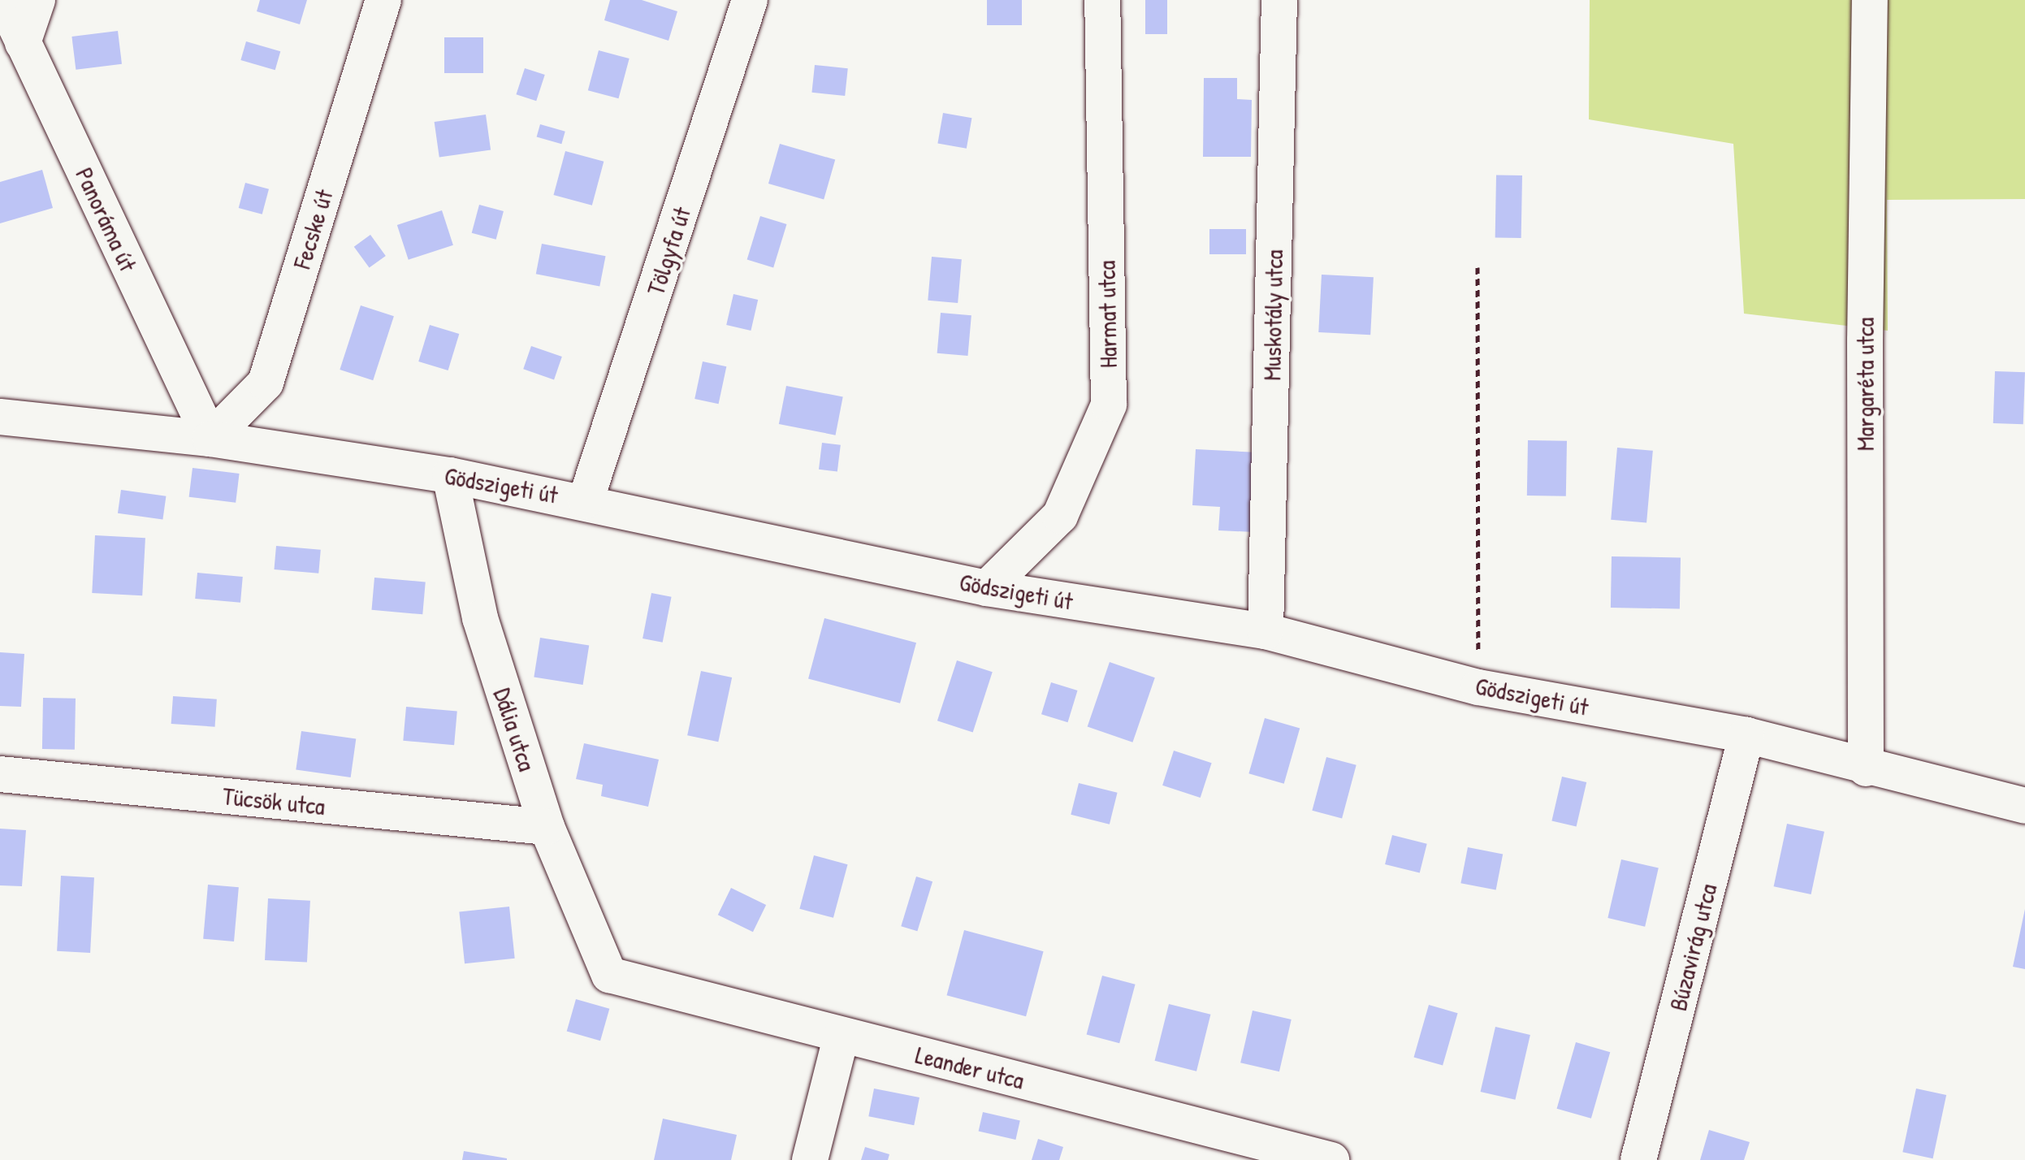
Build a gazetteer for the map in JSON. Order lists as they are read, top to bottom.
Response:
{
  "streets": {
    "street": [
      "Panoráma út",
      "Fecske út",
      "Tölgyfa út",
      "Harmat utca",
      "Muskotály utca",
      "Margaréta utca",
      "Gödszigeti út",
      "Dália utca",
      "Tücsök utca",
      "Búzavirág utca",
      "Leander utca"
    ]
  },
  "crossings": [
    ["Panoráma út", "Fecske út"],
    ["Panoráma út", "Gödszigeti út"],
    ["Fecske út", "Gödszigeti út"],
    ["Tölgyfa út", "Gödszigeti út"],
    ["Harmat utca", "Gödszigeti út"],
    ["Muskotály utca", "Gödszigeti út"],
    ["Margaréta utca", "Gödszigeti út"],
    ["Gödszigeti út", "Dália utca"],
    ["Gödszigeti út", "Búzavirág utca"],
    ["Dália utca", "Tücsök utca"],
    ["Dália utca", "Leander utca"]
  ]
}
